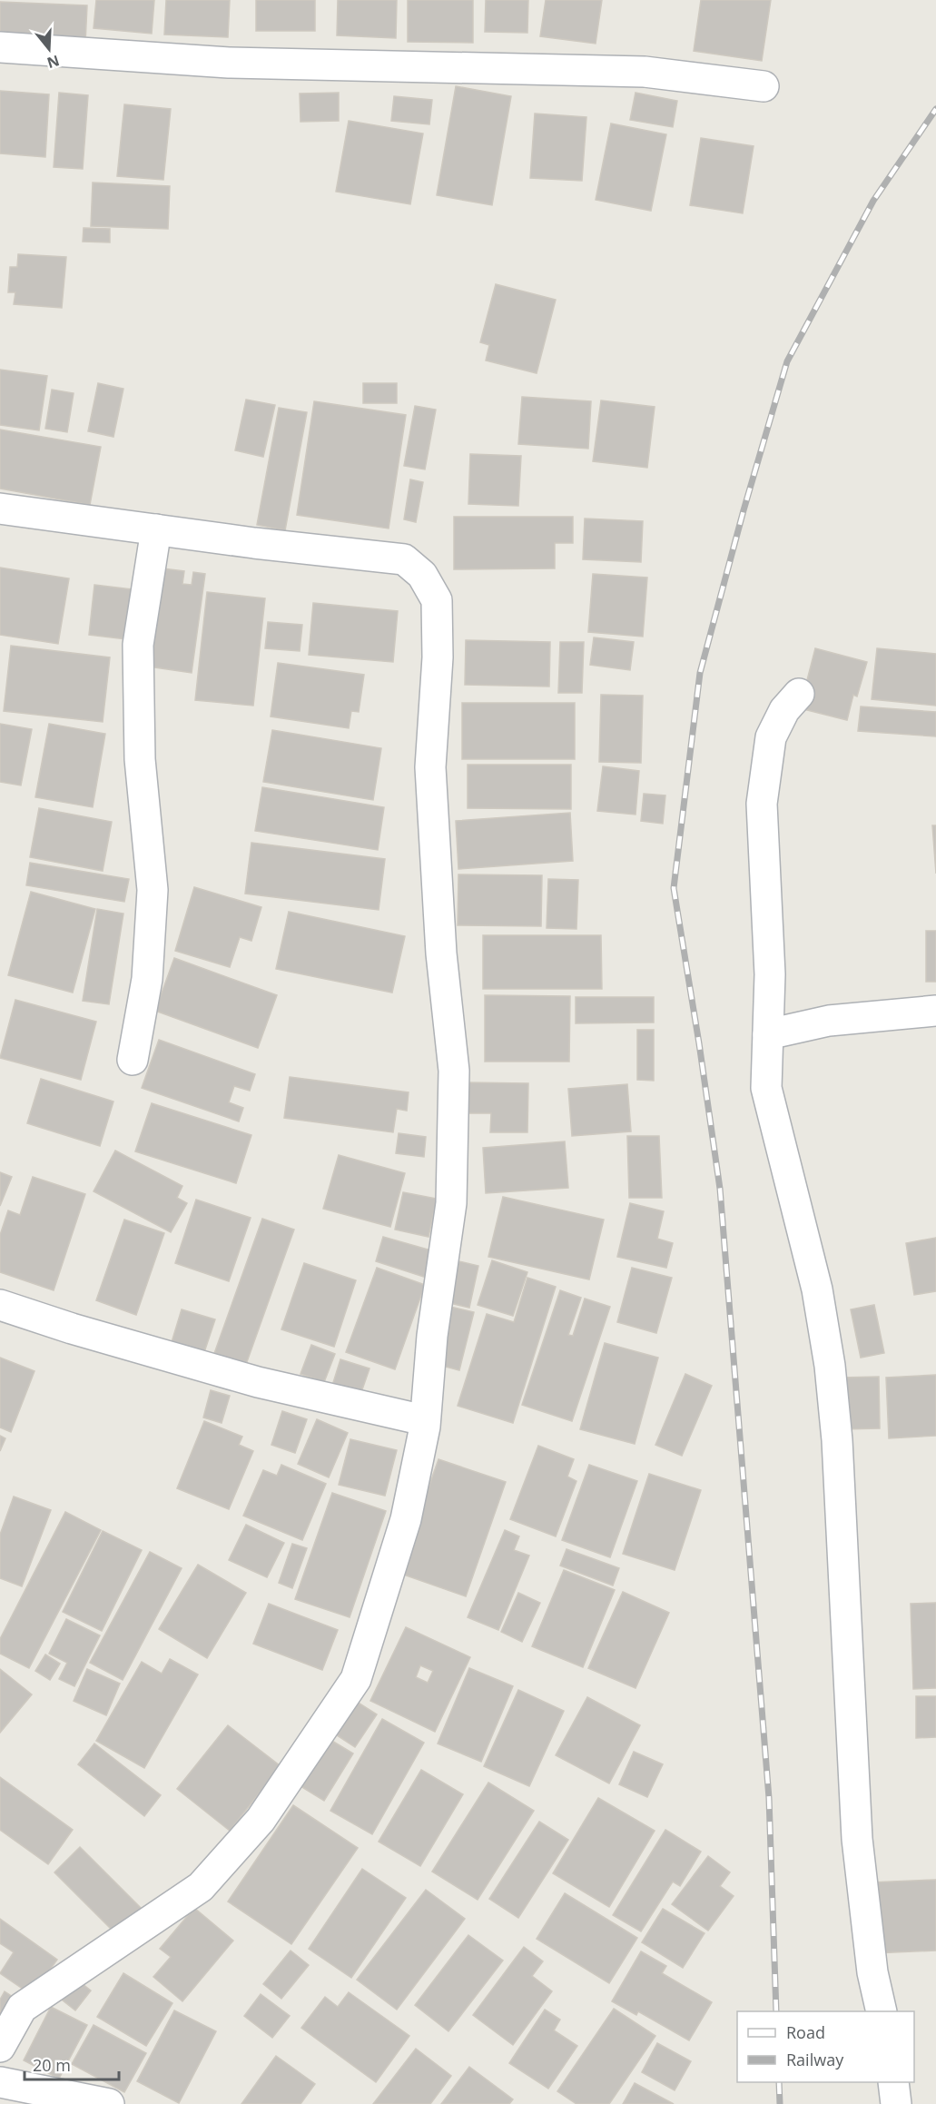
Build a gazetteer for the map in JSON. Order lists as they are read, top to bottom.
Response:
{
  "legend": ["Road", "Railway"],
  "scale_bar": "20 m",
  "north": "bottom"
}
